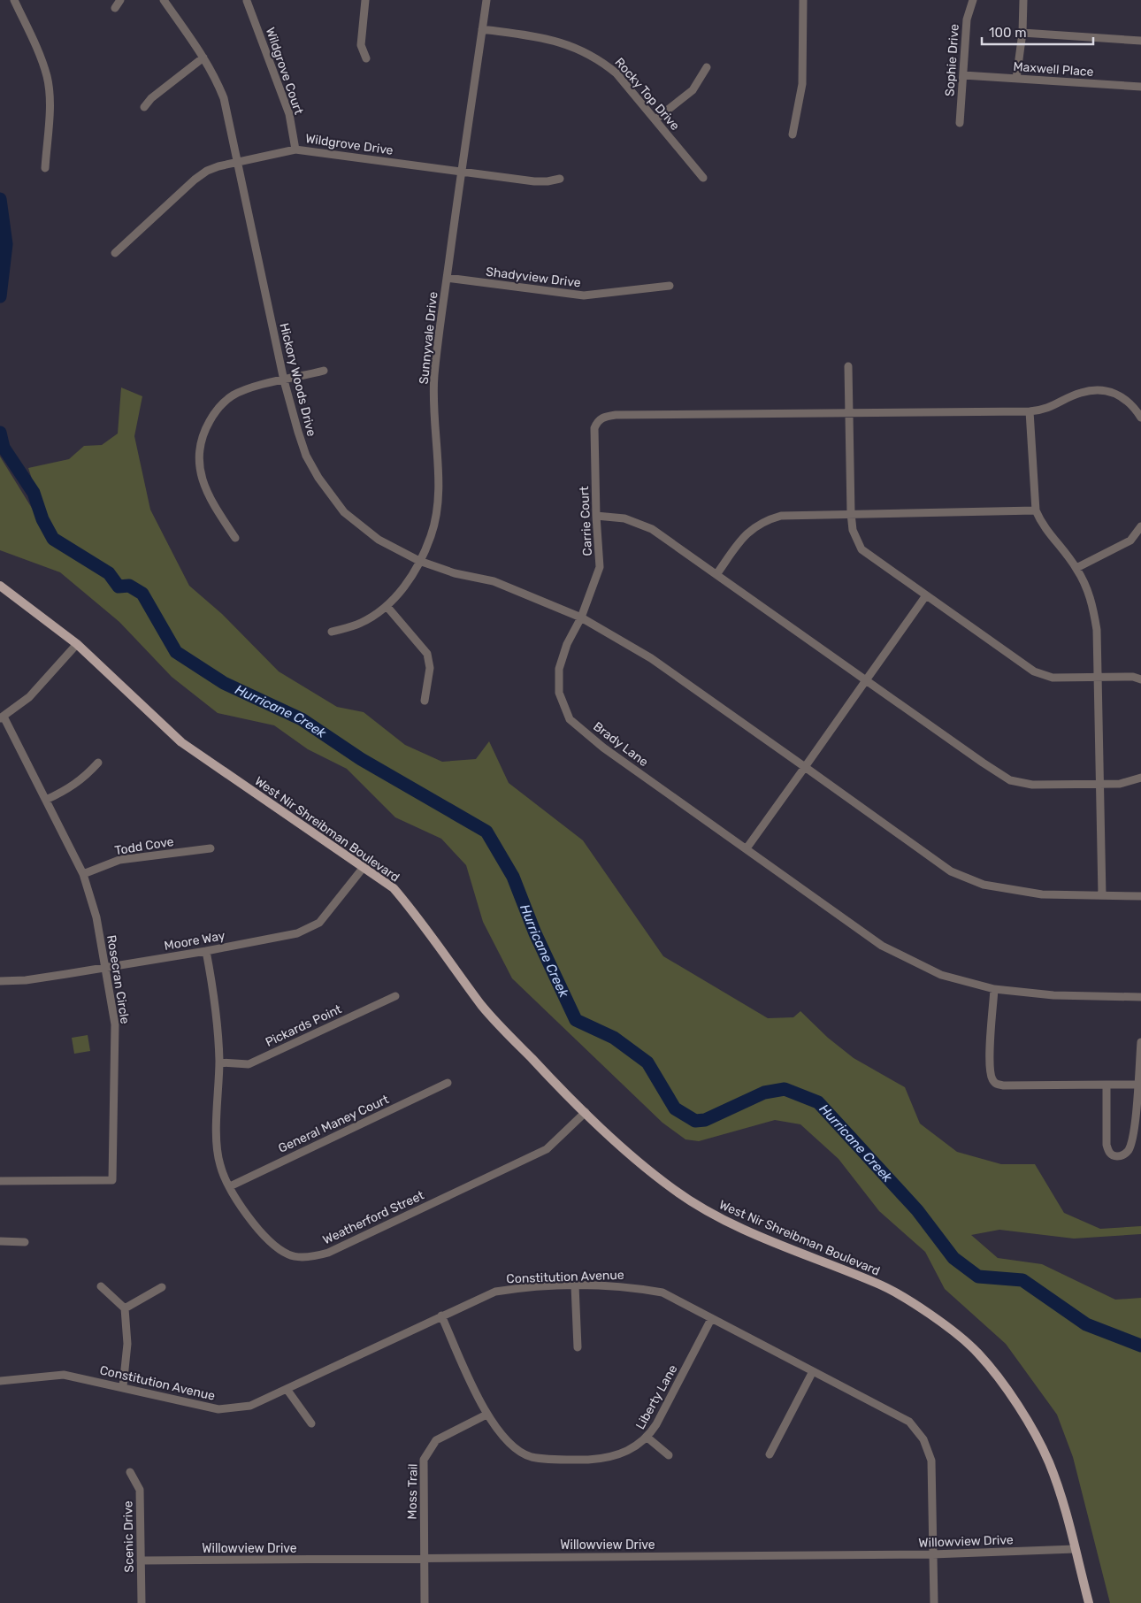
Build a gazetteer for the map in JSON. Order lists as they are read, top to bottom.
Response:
{
  "streets": {
    "main road": ["West Nir Shreibman Boulevard"],
    "street": [
      "Sophie Drive",
      "Maxwell Place",
      "Wildgrove Court",
      "Rocky Top Drive",
      "Wildgrove Drive",
      "Shadyview Drive",
      "Sunnyvale Drive",
      "Hickory Woods Drive",
      "Carrie Court",
      "Brady Lane",
      "Todd Cove",
      "Moore Way",
      "Rosecran Circle",
      "Pickards Point",
      "General Maney Court",
      "Weatherford Street",
      "Constitution Avenue",
      "Liberty Lane",
      "Moss Trail",
      "Scenic Drive",
      "Willowview Drive"
    ]
  },
  "crossings": [
    ["Sophie Drive", "Maxwell Place"],
    ["Wildgrove Court", "Wildgrove Drive"],
    ["Rocky Top Drive", "Sunnyvale Drive"],
    ["Wildgrove Drive", "Sunnyvale Drive"],
    ["Wildgrove Drive", "Hickory Woods Drive"],
    ["Shadyview Drive", "Sunnyvale Drive"],
    ["Sunnyvale Drive", "Hickory Woods Drive"],
    ["Hickory Woods Drive", "Carrie Court"],
    ["Hickory Woods Drive", "Brady Lane"],
    ["Carrie Court", "Brady Lane"],
    ["West Nir Shreibman Boulevard", "Moore Way"],
    ["West Nir Shreibman Boulevard", "Weatherford Street"],
    ["West Nir Shreibman Boulevard", "Willowview Drive"],
    ["Todd Cove", "Rosecran Circle"],
    ["Moore Way", "Rosecran Circle"],
    ["Moore Way", "Weatherford Street"],
    ["Pickards Point", "Weatherford Street"],
    ["General Maney Court", "Weatherford Street"],
    ["Constitution Avenue", "Liberty Lane"],
    ["Constitution Avenue", "Willowview Drive"],
    ["Liberty Lane", "Moss Trail"],
    ["Moss Trail", "Willowview Drive"],
    ["Scenic Drive", "Willowview Drive"]
  ],
  "water": ["Hurricane Creek"],
  "scale_bar": "100 m"
}
